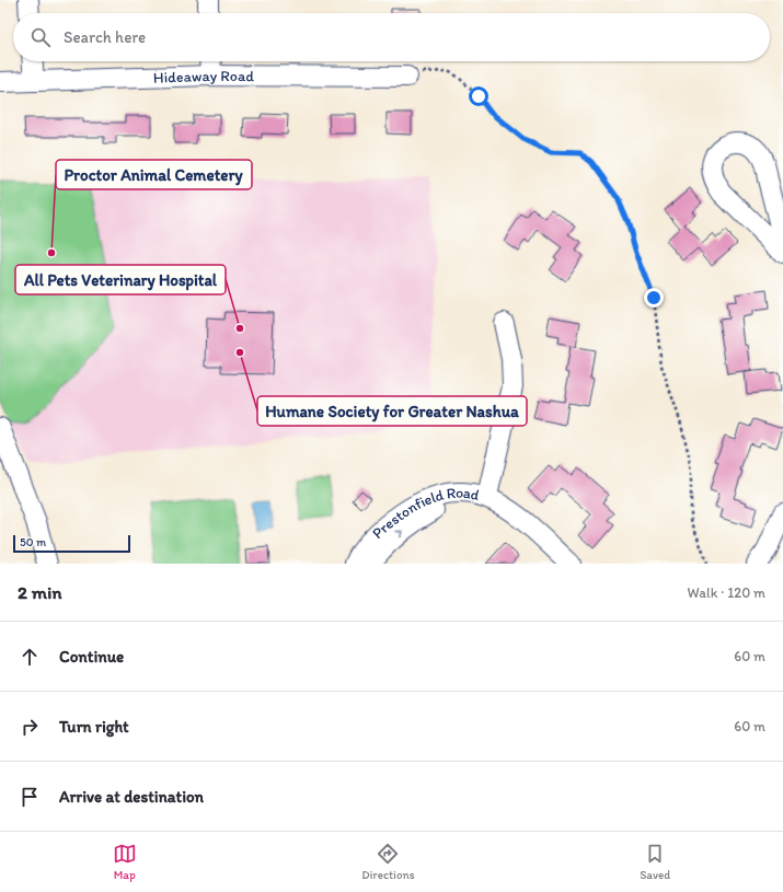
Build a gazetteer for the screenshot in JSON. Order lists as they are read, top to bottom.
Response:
{
  "streets": {
    "street": ["Hideaway Road", "Prestonfield Road"]
  },
  "places": ["Proctor Animal Cemetery", "All Pets Veterinary Hospital", "Humane Society for Greater Nashua"],
  "scale_bar": "50 m",
  "page": {
    "search": "Search here",
    "scale": "50 m",
    "heading": ["2 min", "Walk · 120 m"],
    "list": [
      ["Continue", "60 m"],
      ["Turn right", "60 m"],
      "Arrive at destination"
    ],
    "nav": ["Map", "Directions", "Saved"]
  }
}
